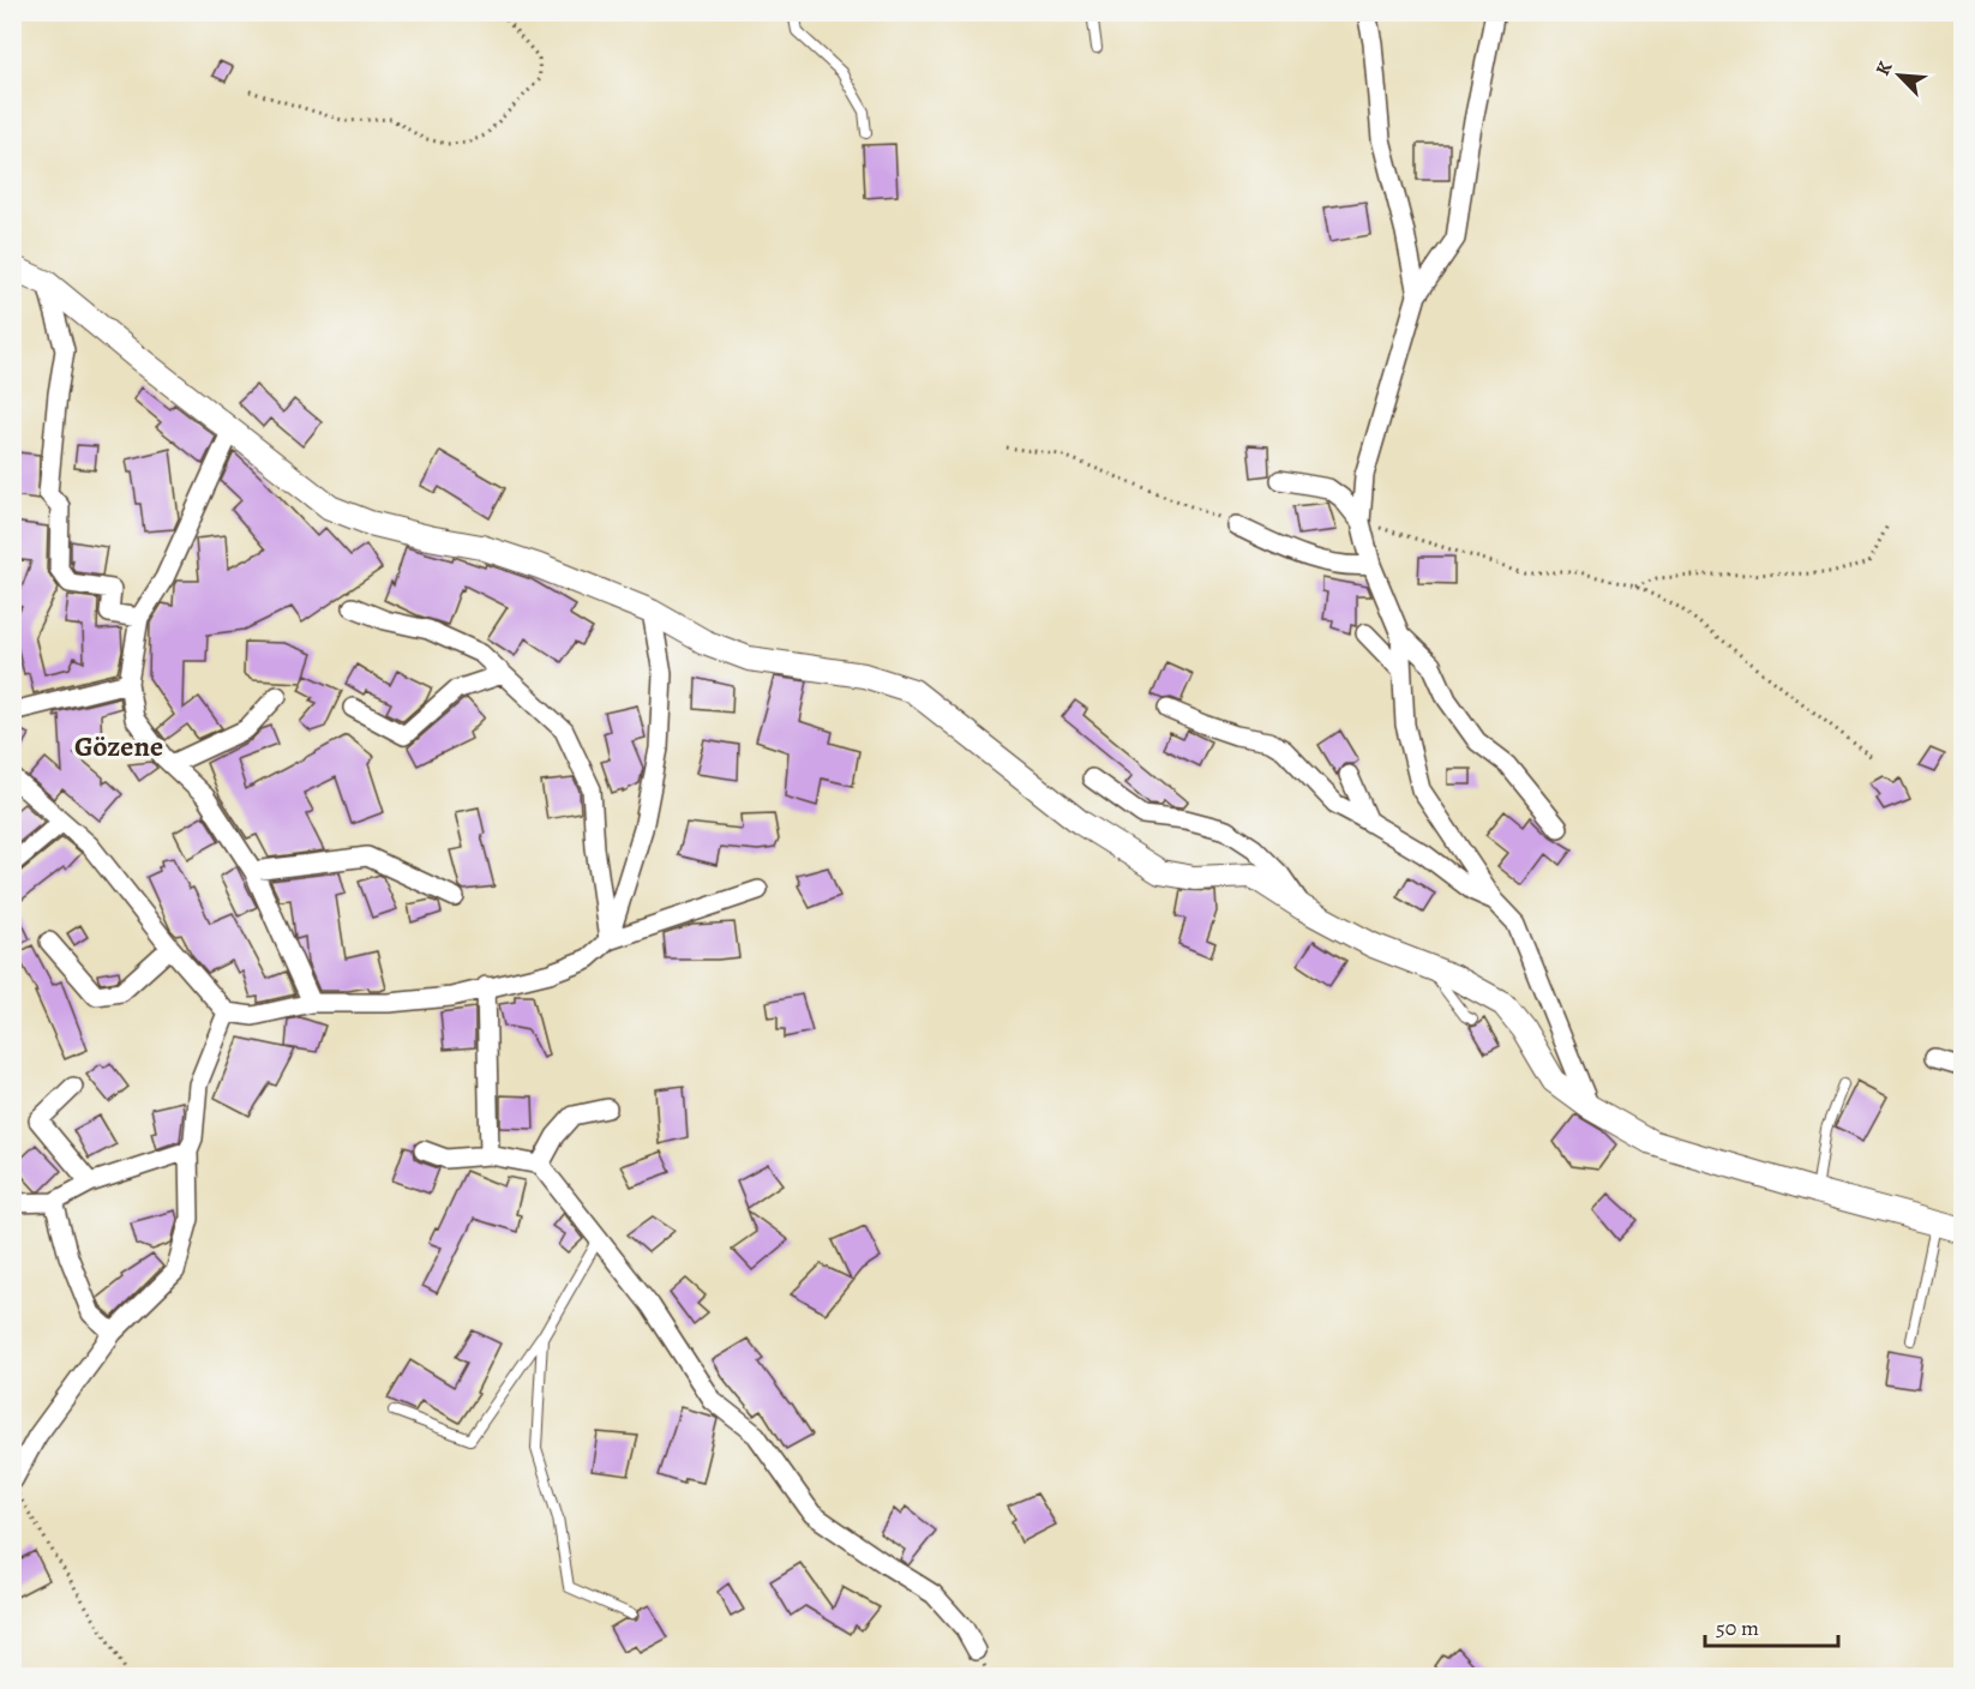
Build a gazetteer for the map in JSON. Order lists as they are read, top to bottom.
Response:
{
  "districts": ["Gözene"],
  "scale_bar": "50 m",
  "north": "top left"
}
